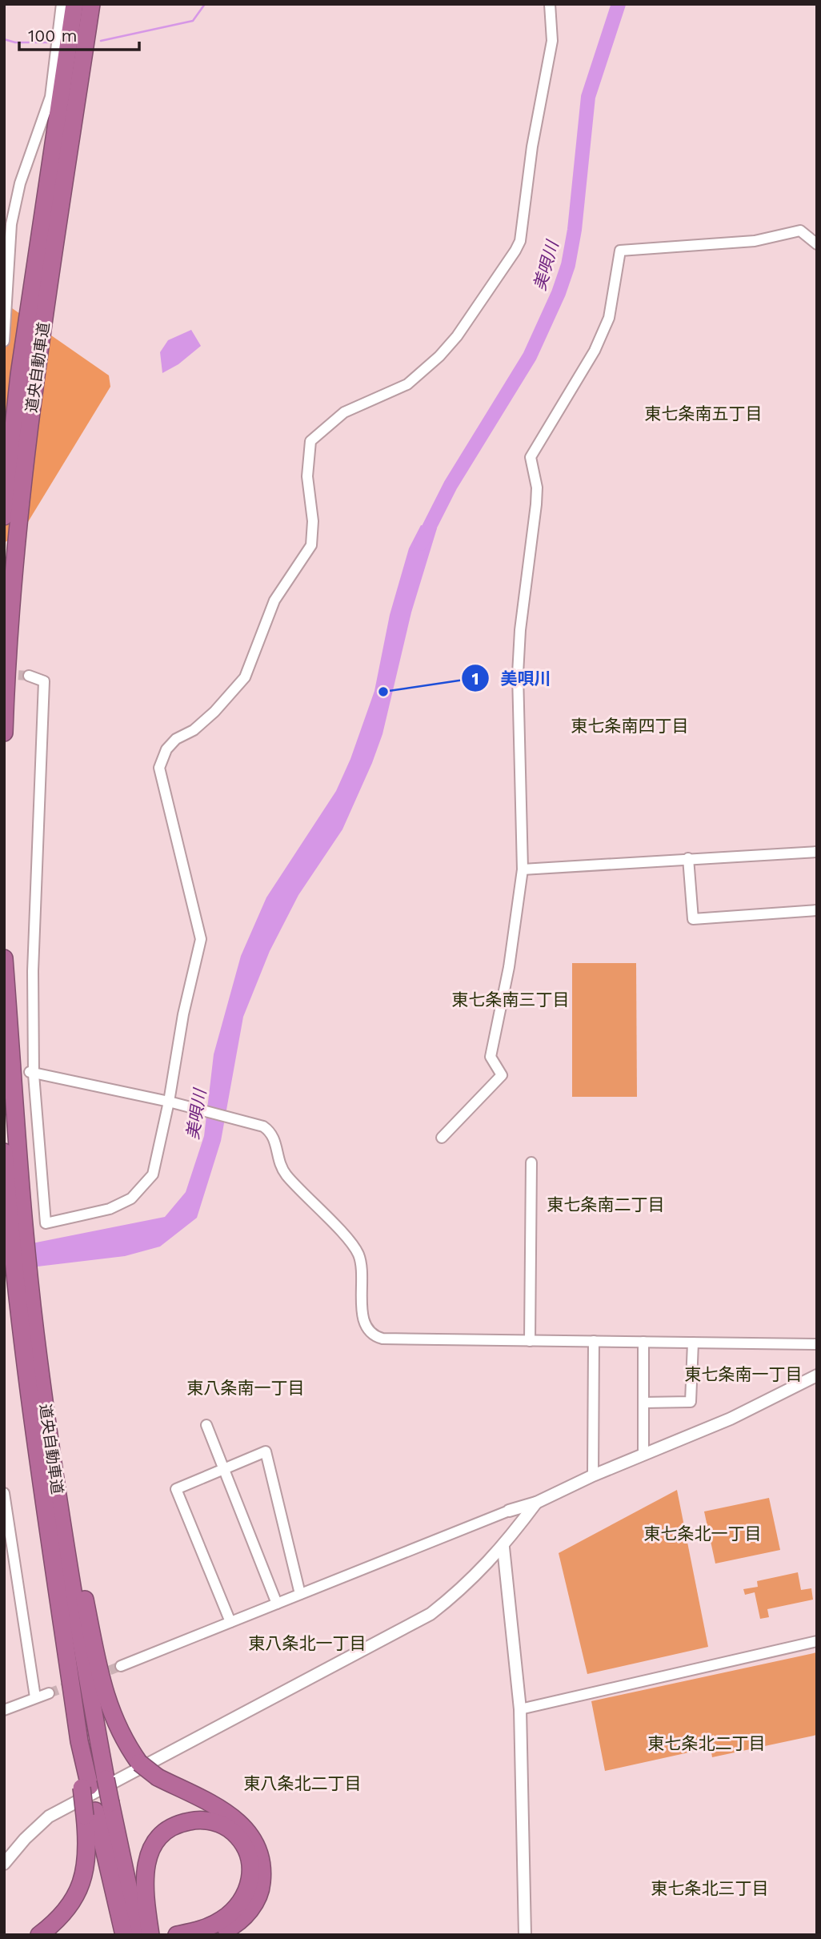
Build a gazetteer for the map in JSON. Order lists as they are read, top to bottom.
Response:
{
  "streets": {
    "highway": ["道央自動車道"]
  },
  "districts": [
    "東七条南五丁目",
    "東七条南四丁目",
    "東七条南三丁目",
    "東七条南二丁目",
    "東七条南一丁目",
    "東八条南一丁目",
    "東七条北一丁目",
    "東八条北一丁目",
    "東七条北二丁目",
    "東八条北二丁目",
    "東七条北三丁目"
  ],
  "water": ["美唄川"],
  "places": ["美唄川"],
  "scale_bar": "100 m"
}
